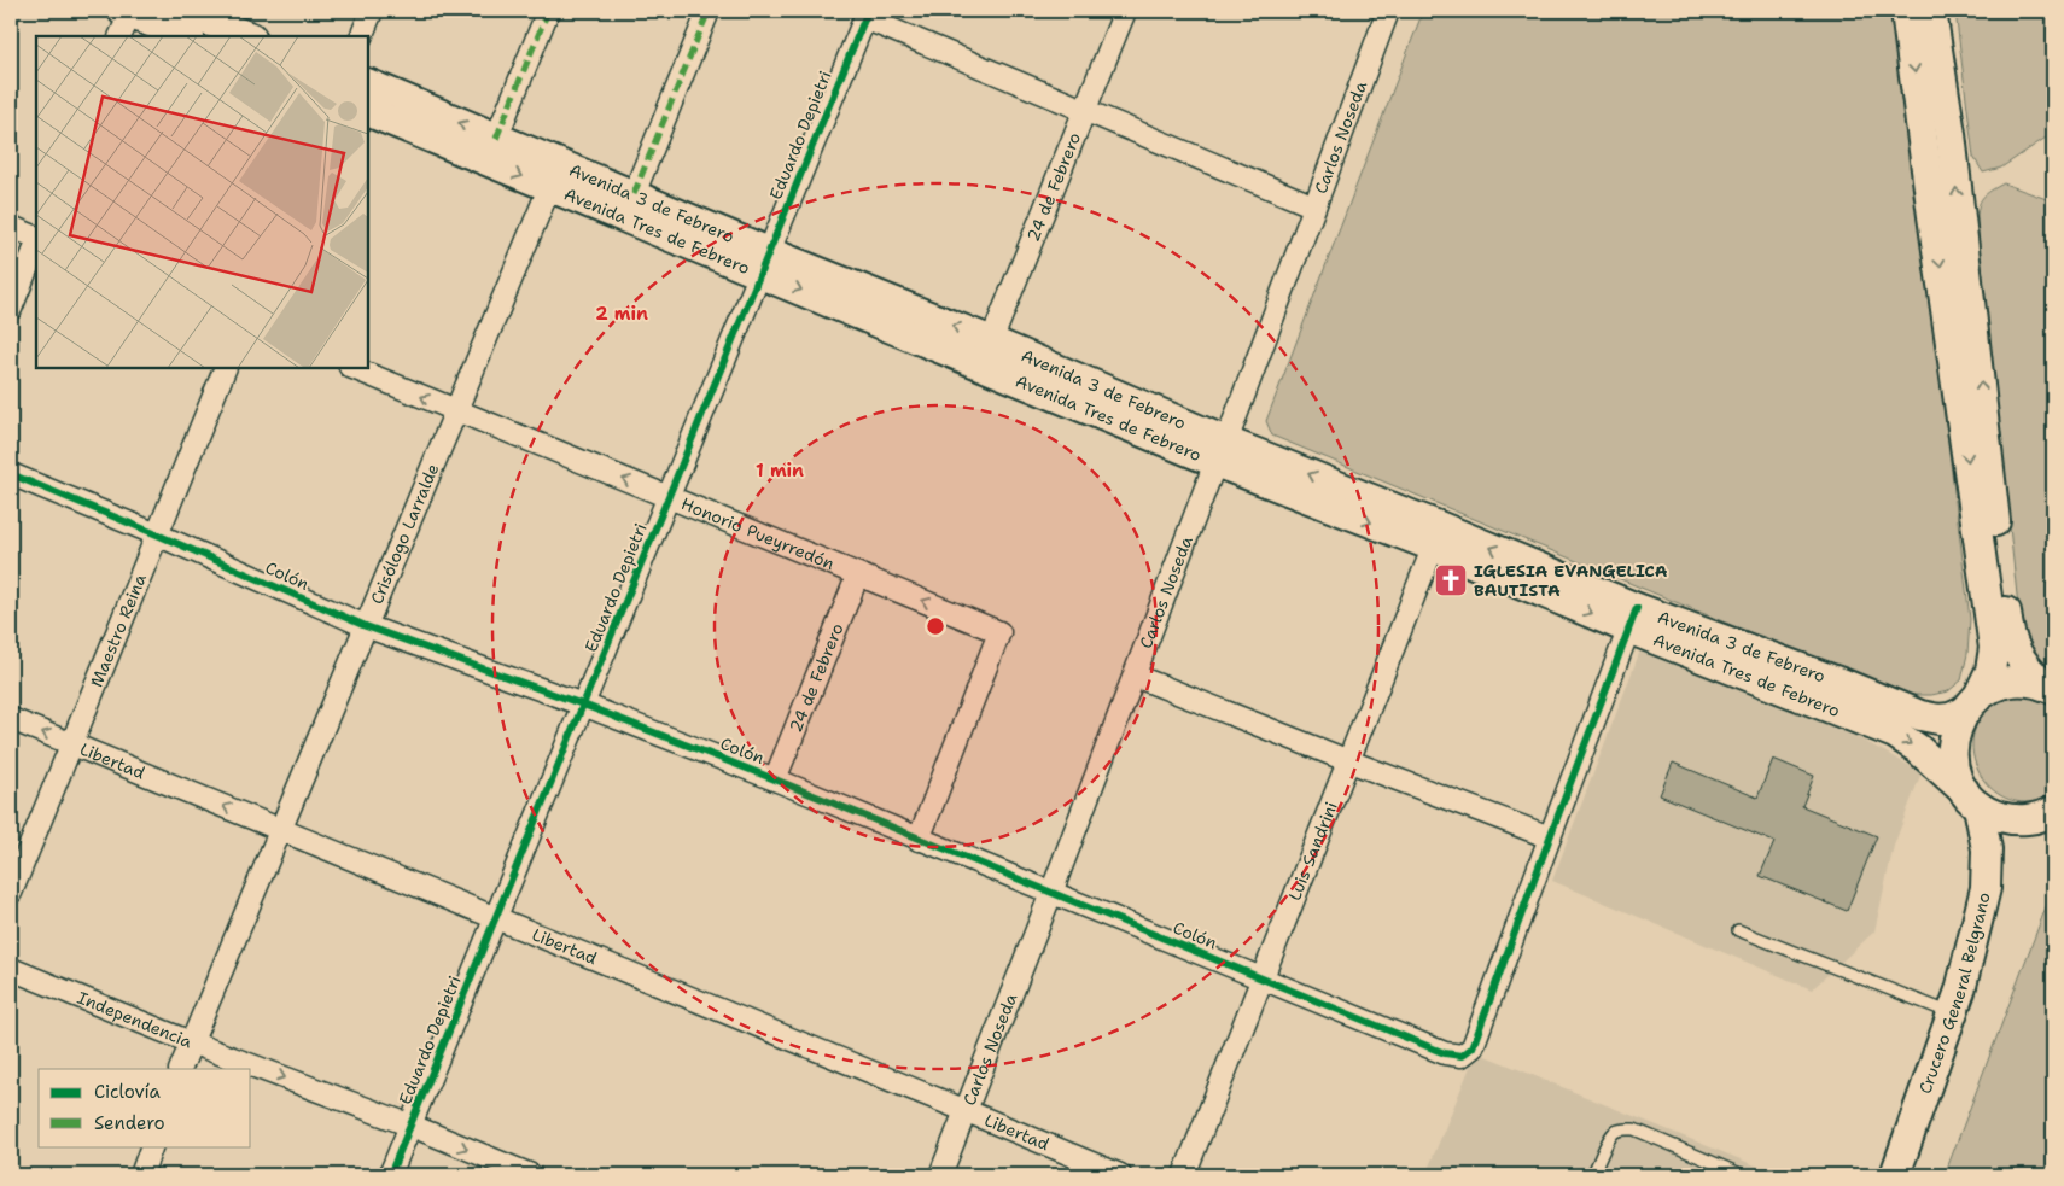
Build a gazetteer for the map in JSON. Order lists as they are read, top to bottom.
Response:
{
  "streets": {
    "main road": ["Avenida 3 de Febrero", "Avenida Tres de Febrero", "Crucero General Belgrano"],
    "street": [
      "Eduardo Depietri",
      "Carlos Noseda",
      "24 de Febrero",
      "Crisólogo Larralde",
      "Honorio Pueyrredón",
      "Colón",
      "Maestro Reina",
      "Libertad",
      "Luis Sandrini",
      "Independencia"
    ]
  },
  "crossings": [
    ["Eduardo Depietri", "Avenida 3 de Febrero"],
    ["Eduardo Depietri", "Avenida Tres de Febrero"],
    ["Eduardo Depietri", "Honorio Pueyrredón"],
    ["Eduardo Depietri", "Colón"],
    ["Eduardo Depietri", "Libertad"],
    ["Eduardo Depietri", "Independencia"],
    ["Carlos Noseda", "Avenida Tres de Febrero"],
    ["Carlos Noseda", "Colón"],
    ["Carlos Noseda", "Libertad"],
    ["24 de Febrero", "Avenida Tres de Febrero"],
    ["24 de Febrero", "Honorio Pueyrredón"],
    ["24 de Febrero", "Colón"],
    ["Avenida 3 de Febrero", "Avenida Tres de Febrero"],
    ["Avenida 3 de Febrero", "Crisólogo Larralde"],
    ["Avenida 3 de Febrero", "Crucero General Belgrano"],
    ["Avenida Tres de Febrero", "Crisólogo Larralde"],
    ["Avenida Tres de Febrero", "Luis Sandrini"],
    ["Avenida Tres de Febrero", "Crucero General Belgrano"],
    ["Crisólogo Larralde", "Honorio Pueyrredón"],
    ["Crisólogo Larralde", "Colón"],
    ["Crisólogo Larralde", "Libertad"],
    ["Crisólogo Larralde", "Independencia"],
    ["Honorio Pueyrredón", "Colón"],
    ["Colón", "Maestro Reina"],
    ["Colón", "Luis Sandrini"],
    ["Maestro Reina", "Libertad"]
  ],
  "one_way": ["Independencia"],
  "places": {
    "church": ["IGLESIA EVANGELICA BAUTISTA"]
  },
  "legend": ["Ciclovía", "Sendero"],
  "rings": ["2 min", "1 min"]
}
